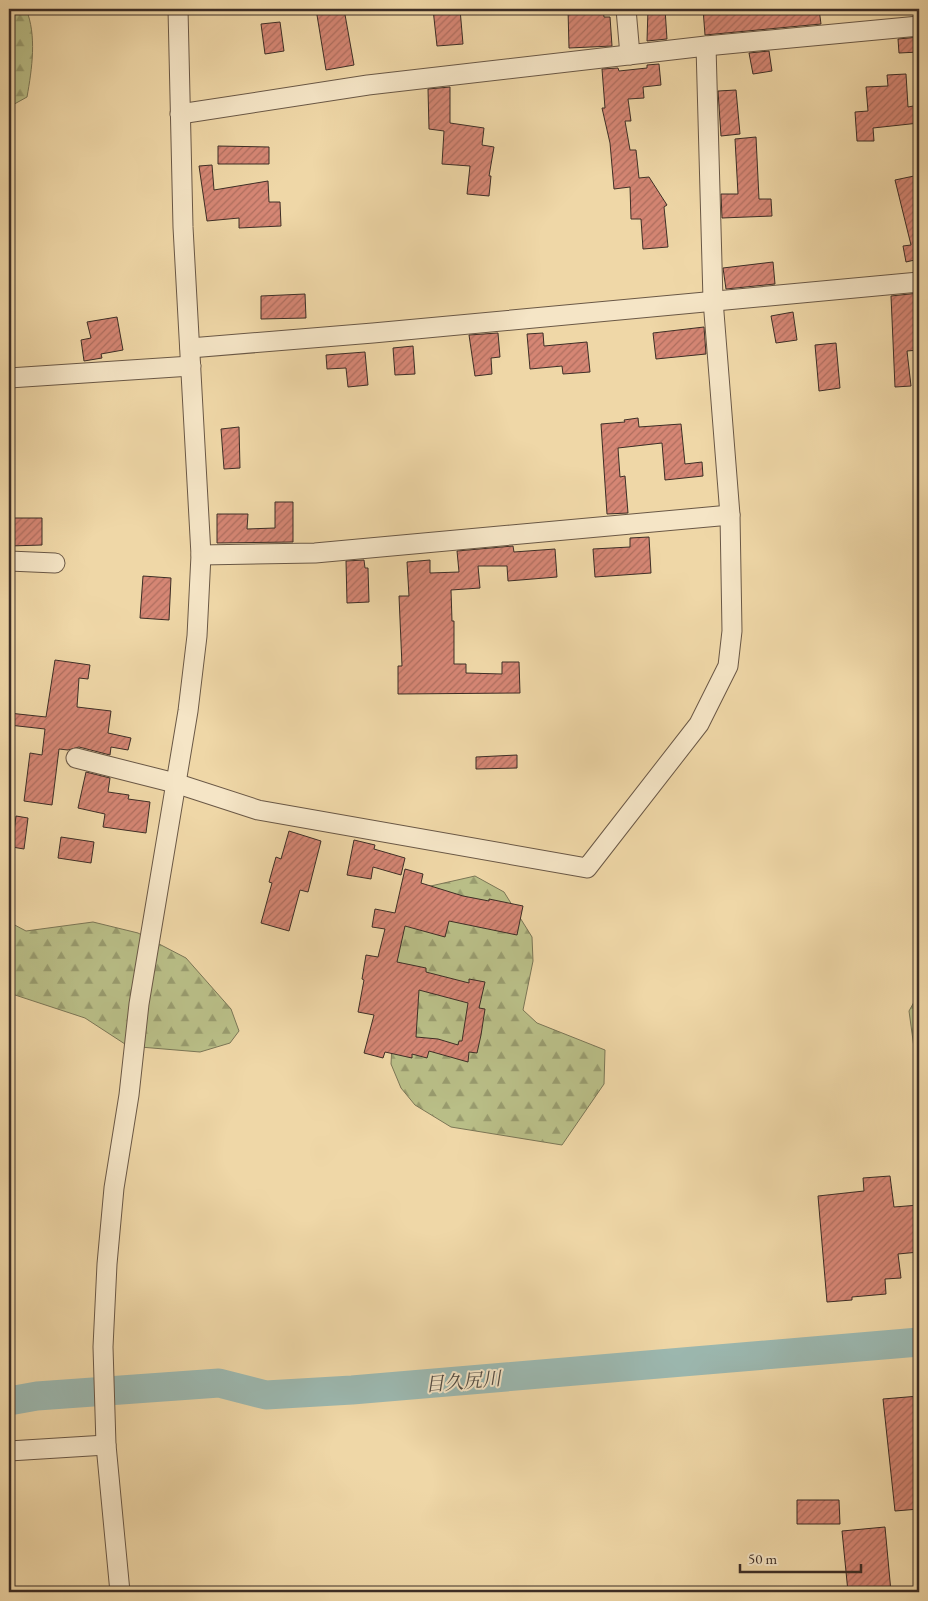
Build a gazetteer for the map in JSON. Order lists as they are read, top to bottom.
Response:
{
  "water": ["目久尻川"],
  "scale_bar": "50 m"
}
